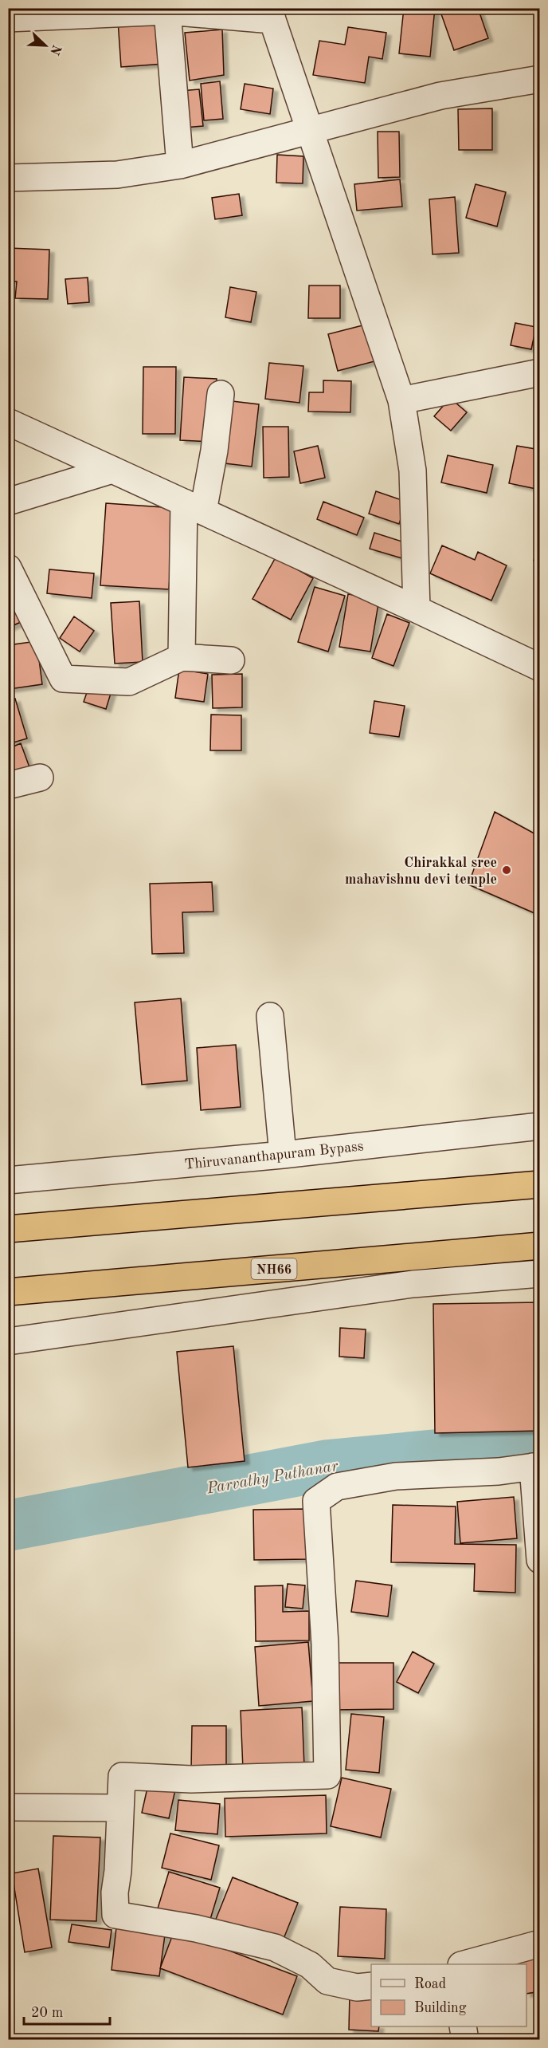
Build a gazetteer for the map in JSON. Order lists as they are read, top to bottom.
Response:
{
  "streets": {
    "highway": ["NH66"],
    "street": ["Thiruvananthapuram Bypass"]
  },
  "water": ["Parvathy Puthanar"],
  "places": ["Chirakkal sree mahavishnu devi temple"],
  "legend": ["Road", "Building"],
  "scale_bar": "20 m",
  "north": "bottom right"
}
